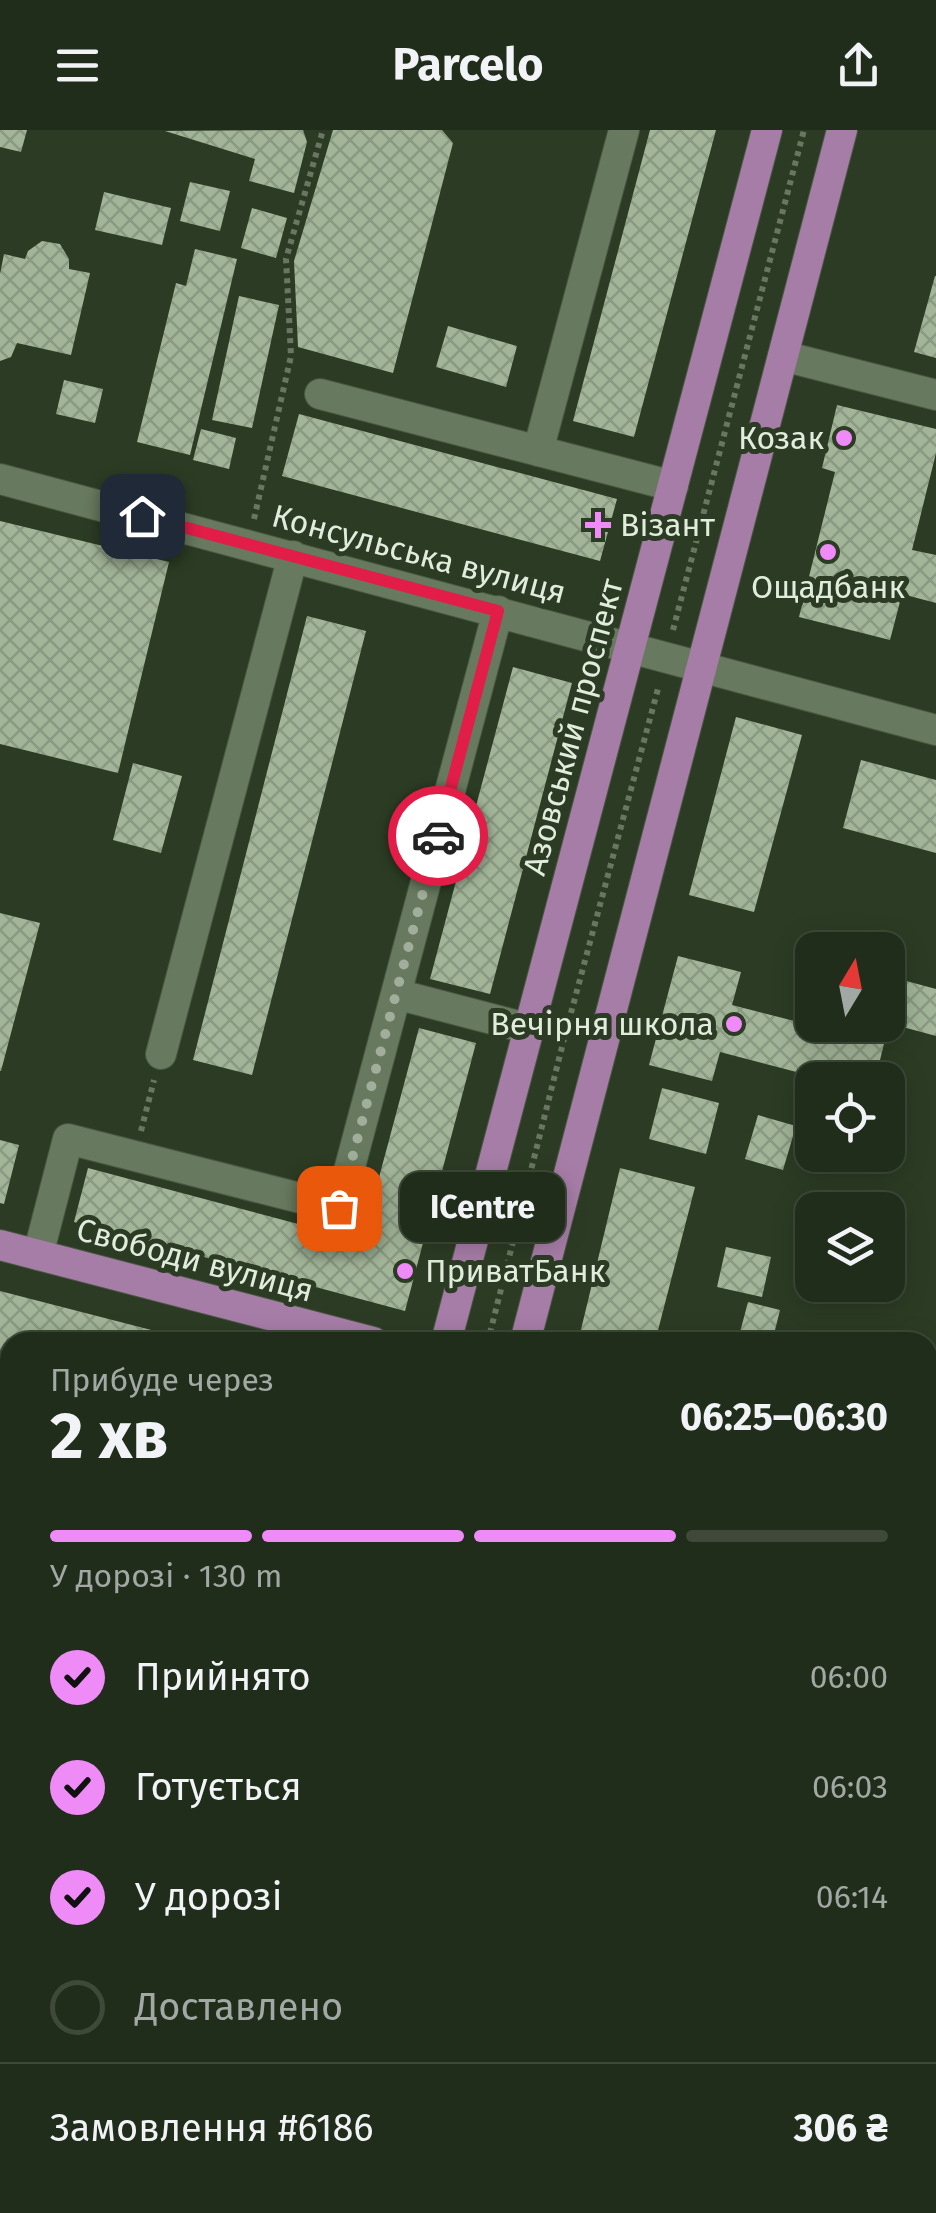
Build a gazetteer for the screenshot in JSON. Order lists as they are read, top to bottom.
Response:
{
  "streets": {
    "main road": ["Азовський проспект", "Свободи вулиця"],
    "street": ["Консульська вулиця"]
  },
  "crossings": [
    ["Консульська вулиця", "Азовський проспект"]
  ],
  "places": {
    "other": [
      "Козак",
      "Ощадбанк",
      "Вечірня школа",
      "ICentre",
      "ПриватБанк"
    ],
    "health": ["Візант"]
  },
  "north": "top",
  "page": {
    "header": "Parcelo",
    "bubble": "ICentre",
    "heading": ["2 хв", "Прибуде через", "06:25–06:30"],
    "panel": ["Замовлення #6186", "306 ₴"],
    "bar": "У дорозі · 130 m",
    "list": [
      ["Прийнято", "06:00"],
      ["Готується", "06:03"],
      ["У дорозі", "06:14"],
      "Доставлено"
    ]
  }
}
